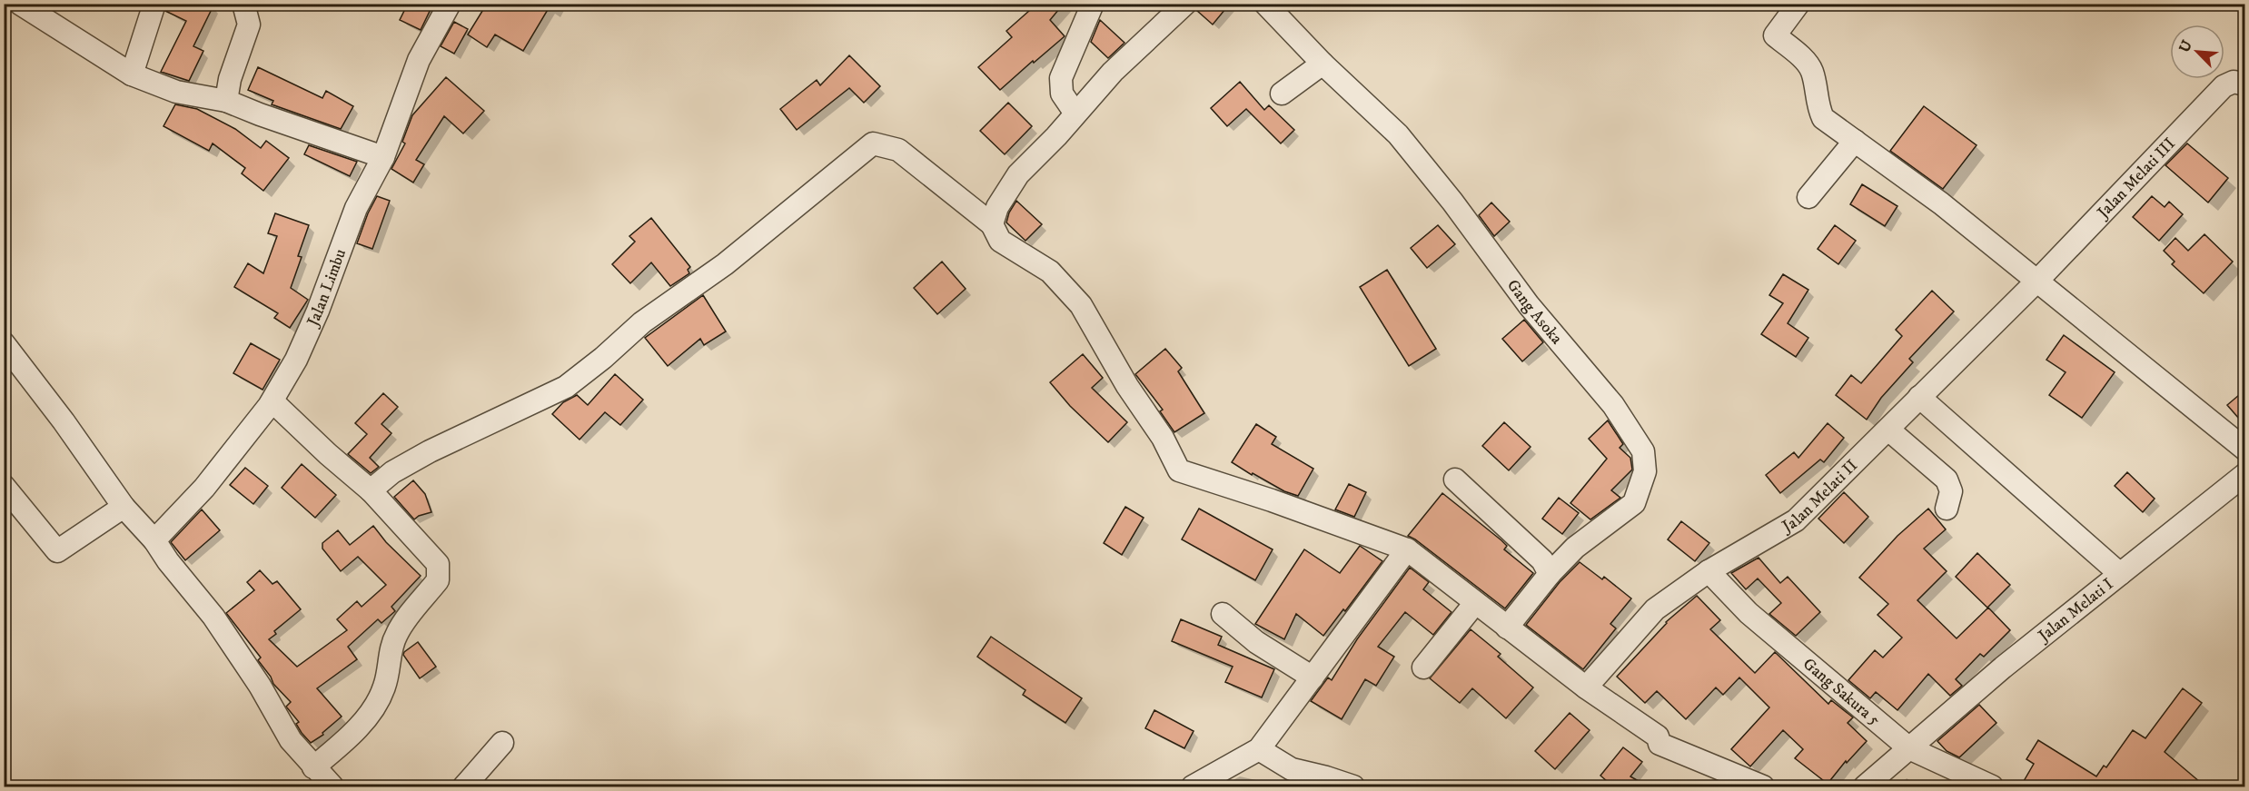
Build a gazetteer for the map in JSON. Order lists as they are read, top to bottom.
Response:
{
  "streets": {
    "street": [
      "Jalan Melati III",
      "Jalan Limbu",
      "Gang Asoka",
      "Jalan Melati II",
      "Jalan Melati I",
      "Gang Sakura 5"
    ]
  },
  "crossings": [
    ["Jalan Melati III", "Jalan Melati II"],
    ["Jalan Melati II", "Gang Sakura 5"],
    ["Jalan Melati I", "Gang Sakura 5"]
  ],
  "north": "top left"
}
